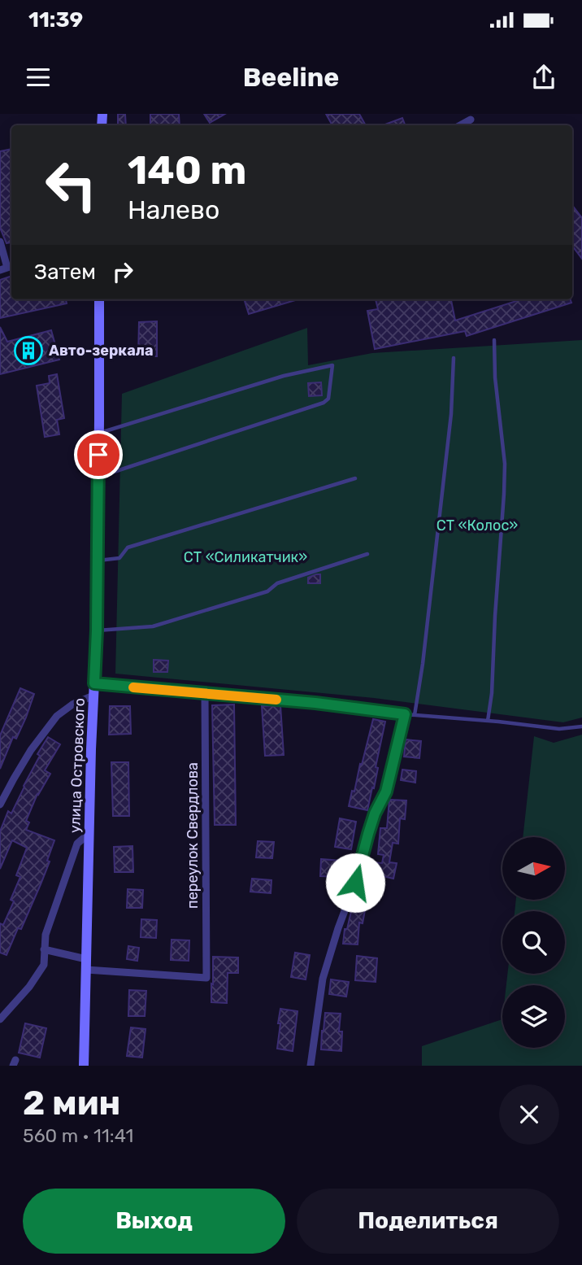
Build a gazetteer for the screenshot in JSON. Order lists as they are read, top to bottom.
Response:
{
  "streets": {
    "street": ["улица Островского", "переулок Свердлова"]
  },
  "crossings": [
    ["улица Островского", "переулок Свердлова"]
  ],
  "parks": ["СТ «Колос»", "СТ «Силикатчик»"],
  "places": {
    "building": ["Авто-зеркала"]
  },
  "north": "right",
  "page": {
    "status": "11:39",
    "header": "Beeline",
    "turn": ["140 m", "Налево"],
    "then": "Затем",
    "heading": ["2 мин", "560 m · 11:41"],
    "buttons": ["Выход", "Поделиться"]
  }
}
